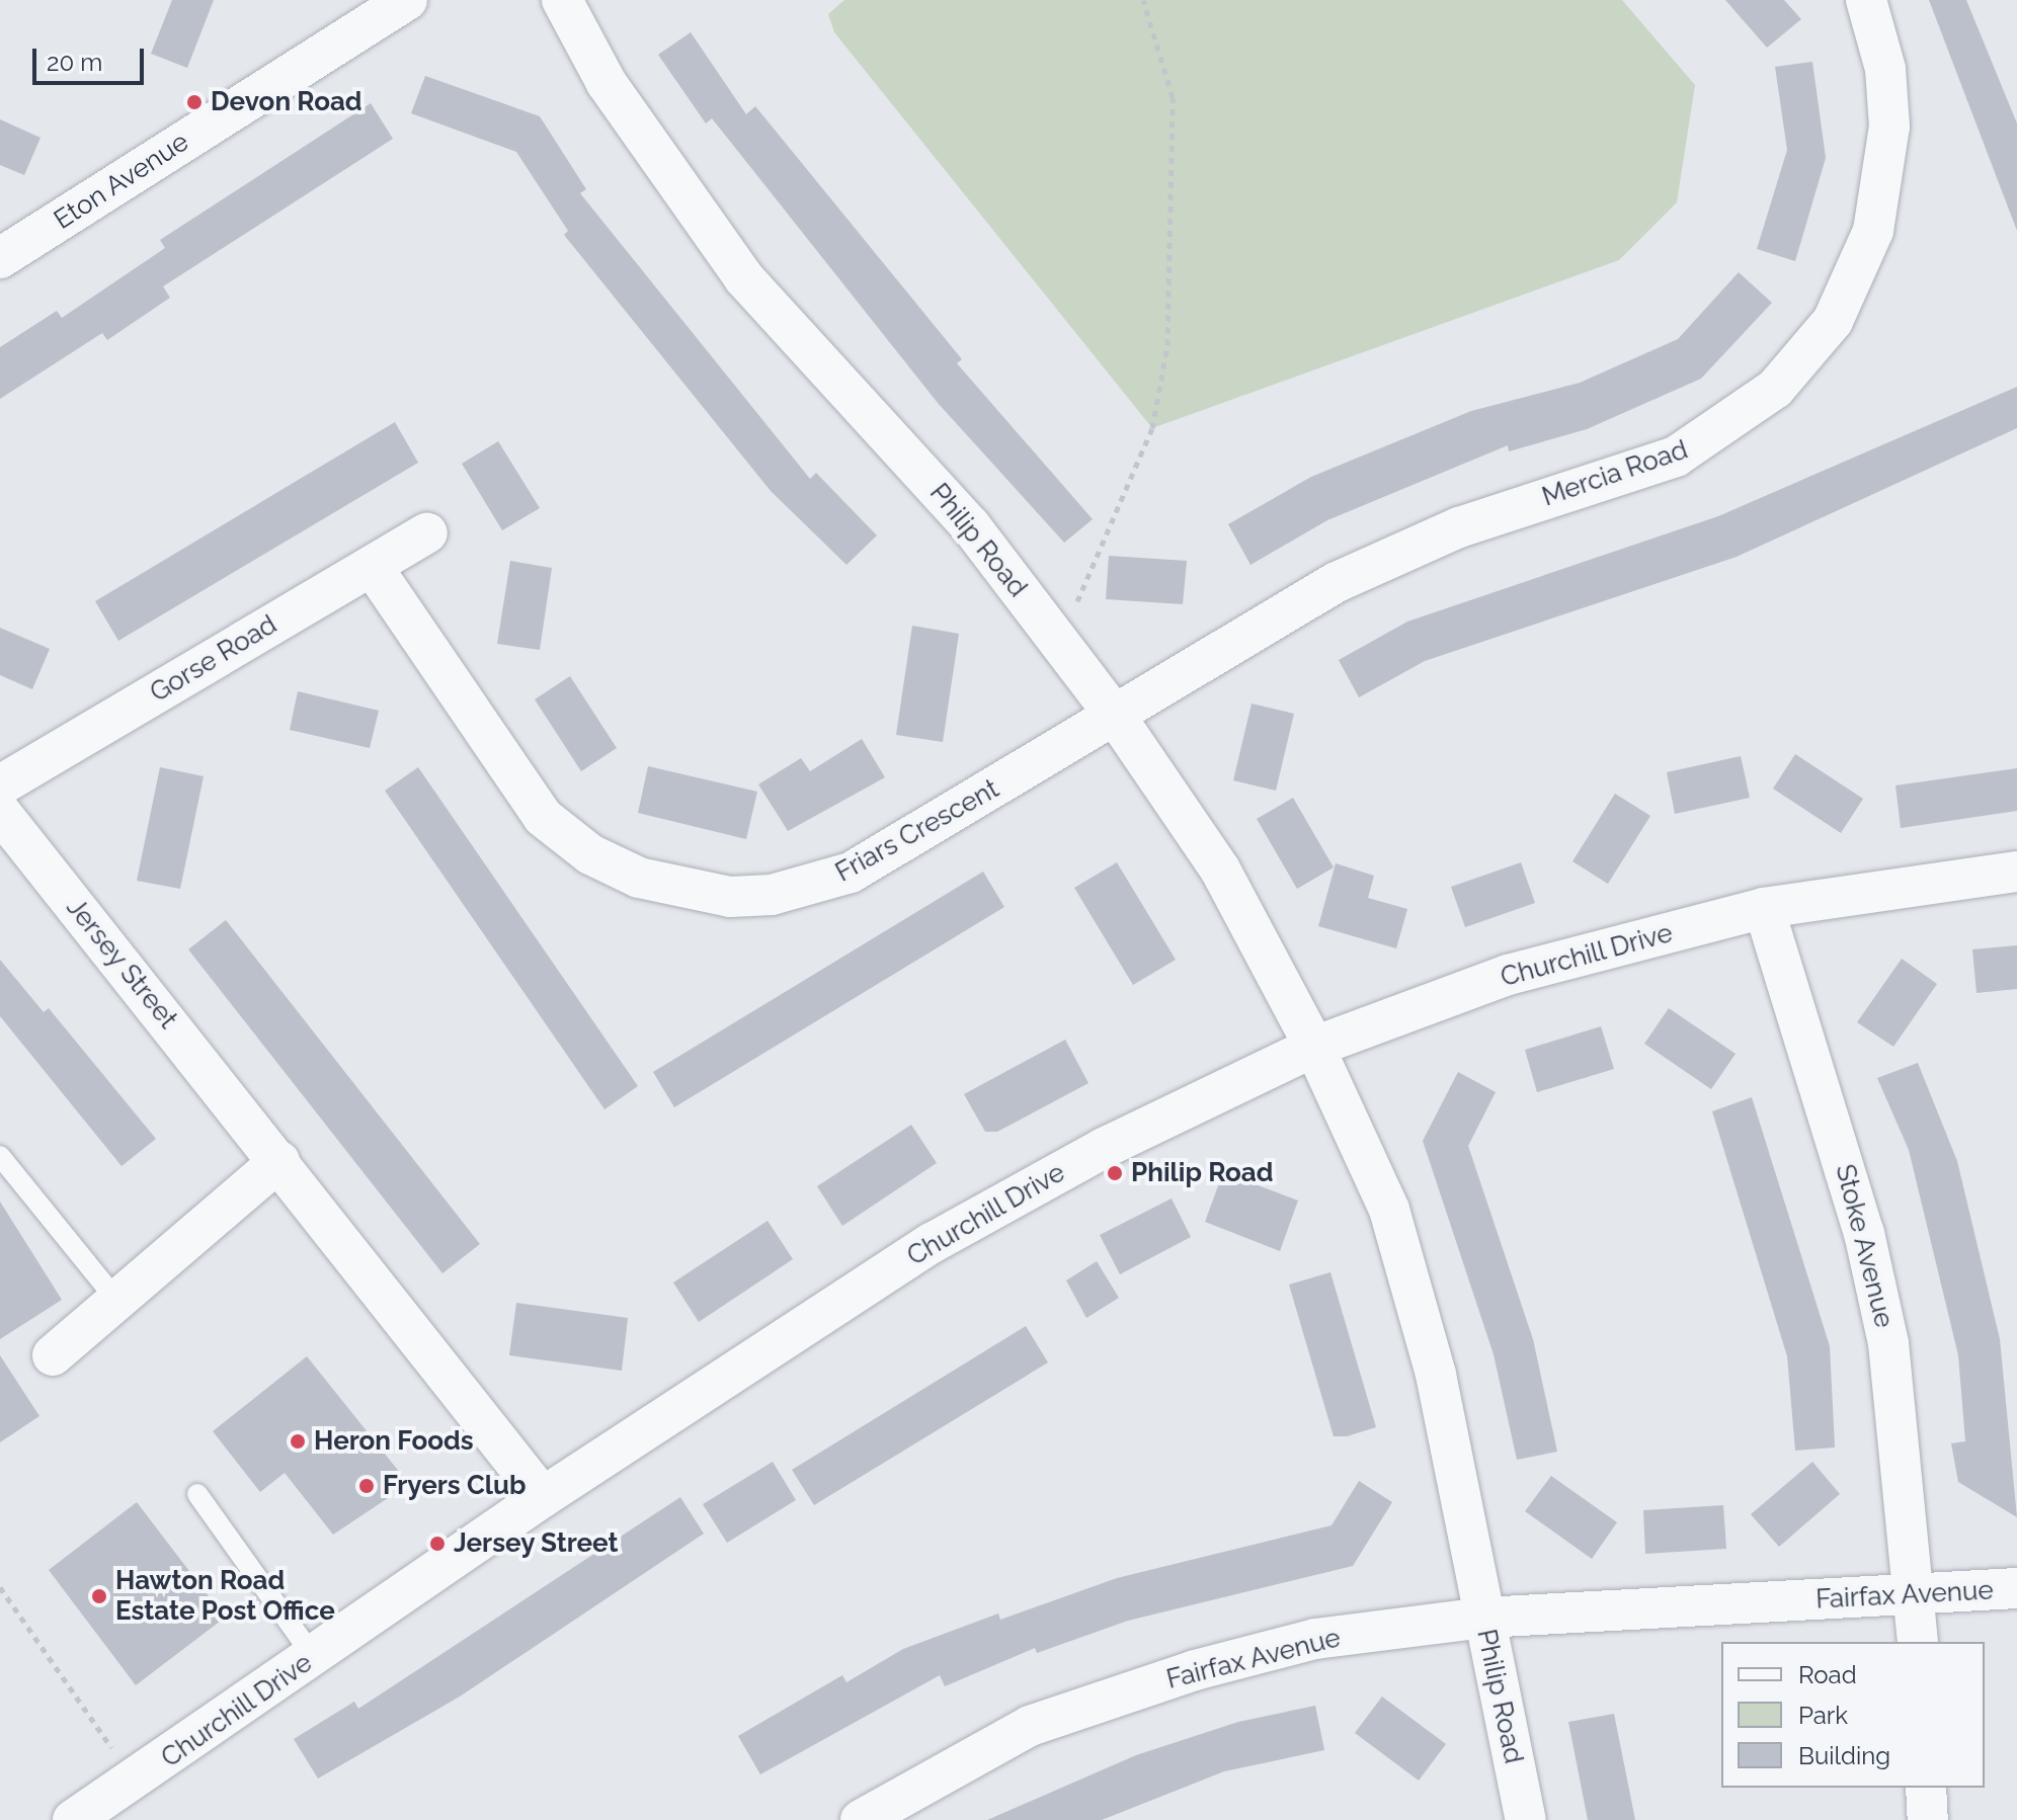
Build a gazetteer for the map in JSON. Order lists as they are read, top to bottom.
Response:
{
  "streets": {
    "street": [
      "Eton Avenue",
      "Mercia Road",
      "Philip Road",
      "Gorse Road",
      "Friars Crescent",
      "Churchill Drive",
      "Jersey Street",
      "Stoke Avenue",
      "Fairfax Avenue"
    ]
  },
  "crossings": [
    ["Mercia Road", "Philip Road"],
    ["Mercia Road", "Friars Crescent"],
    ["Philip Road", "Friars Crescent"],
    ["Philip Road", "Churchill Drive"],
    ["Philip Road", "Fairfax Avenue"],
    ["Gorse Road", "Friars Crescent"],
    ["Churchill Drive", "Jersey Street"],
    ["Churchill Drive", "Stoke Avenue"],
    ["Stoke Avenue", "Fairfax Avenue"]
  ],
  "places": [
    "Devon Road",
    "Philip Road",
    "Heron Foods",
    "Fryers Club",
    "Jersey Street",
    "Hawton Road Estate Post Office"
  ],
  "legend": ["Road", "Park", "Building"],
  "scale_bar": "20 m"
}
